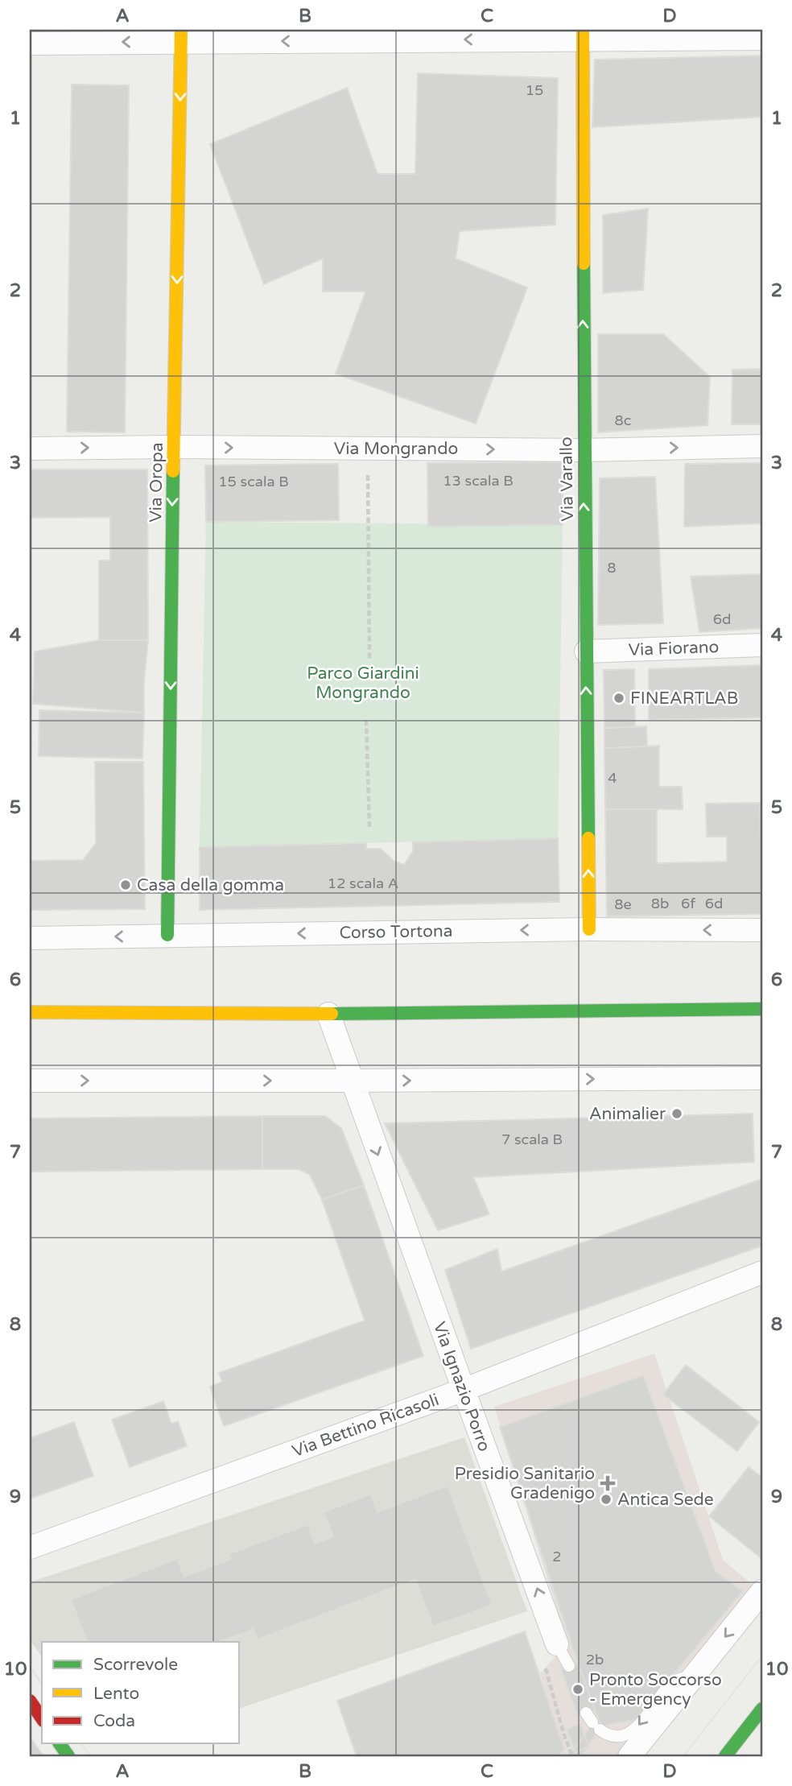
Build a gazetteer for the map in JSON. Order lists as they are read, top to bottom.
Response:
{
  "streets": {
    "street": [
      "Via Mongrando",
      "Via Varallo",
      "Via Oropa",
      "Via Fiorano",
      "Corso Tortona",
      "Via Ignazio Porro",
      "Via Bettino Ricasoli"
    ]
  },
  "crossings": [
    ["Via Mongrando", "Via Varallo"],
    ["Via Mongrando", "Via Oropa"],
    ["Via Varallo", "Via Fiorano"],
    ["Via Varallo", "Corso Tortona"],
    ["Via Oropa", "Corso Tortona"],
    ["Via Ignazio Porro", "Via Bettino Ricasoli"]
  ],
  "one_way": ["Via Mongrando", "Via Varallo", "Via Oropa"],
  "parks": ["Parco Giardini Mongrando"],
  "places": {
    "other": [
      "FINEARTLAB",
      "Casa della gomma",
      "Animalier",
      "Antica Sede",
      "Pronto Soccorso - Emergency"
    ],
    "health": ["Presidio Sanitario Gradenigo"]
  },
  "house_numbers": [
    "15",
    "8c",
    "13 scala B",
    "15 scala B",
    "8",
    "6d",
    "4",
    "12 scala A",
    "8b",
    "6f",
    "6d",
    "8e",
    "7 scala B",
    "2",
    "2b"
  ],
  "legend": ["Scorrevole", "Lento", "Coda"],
  "grid": {
    "columns": [
      "A",
      "B",
      "C",
      "D"
    ],
    "rows": [
      "1",
      "2",
      "3",
      "4",
      "5",
      "6",
      "7",
      "8",
      "9",
      "10"
    ]
  }
}
